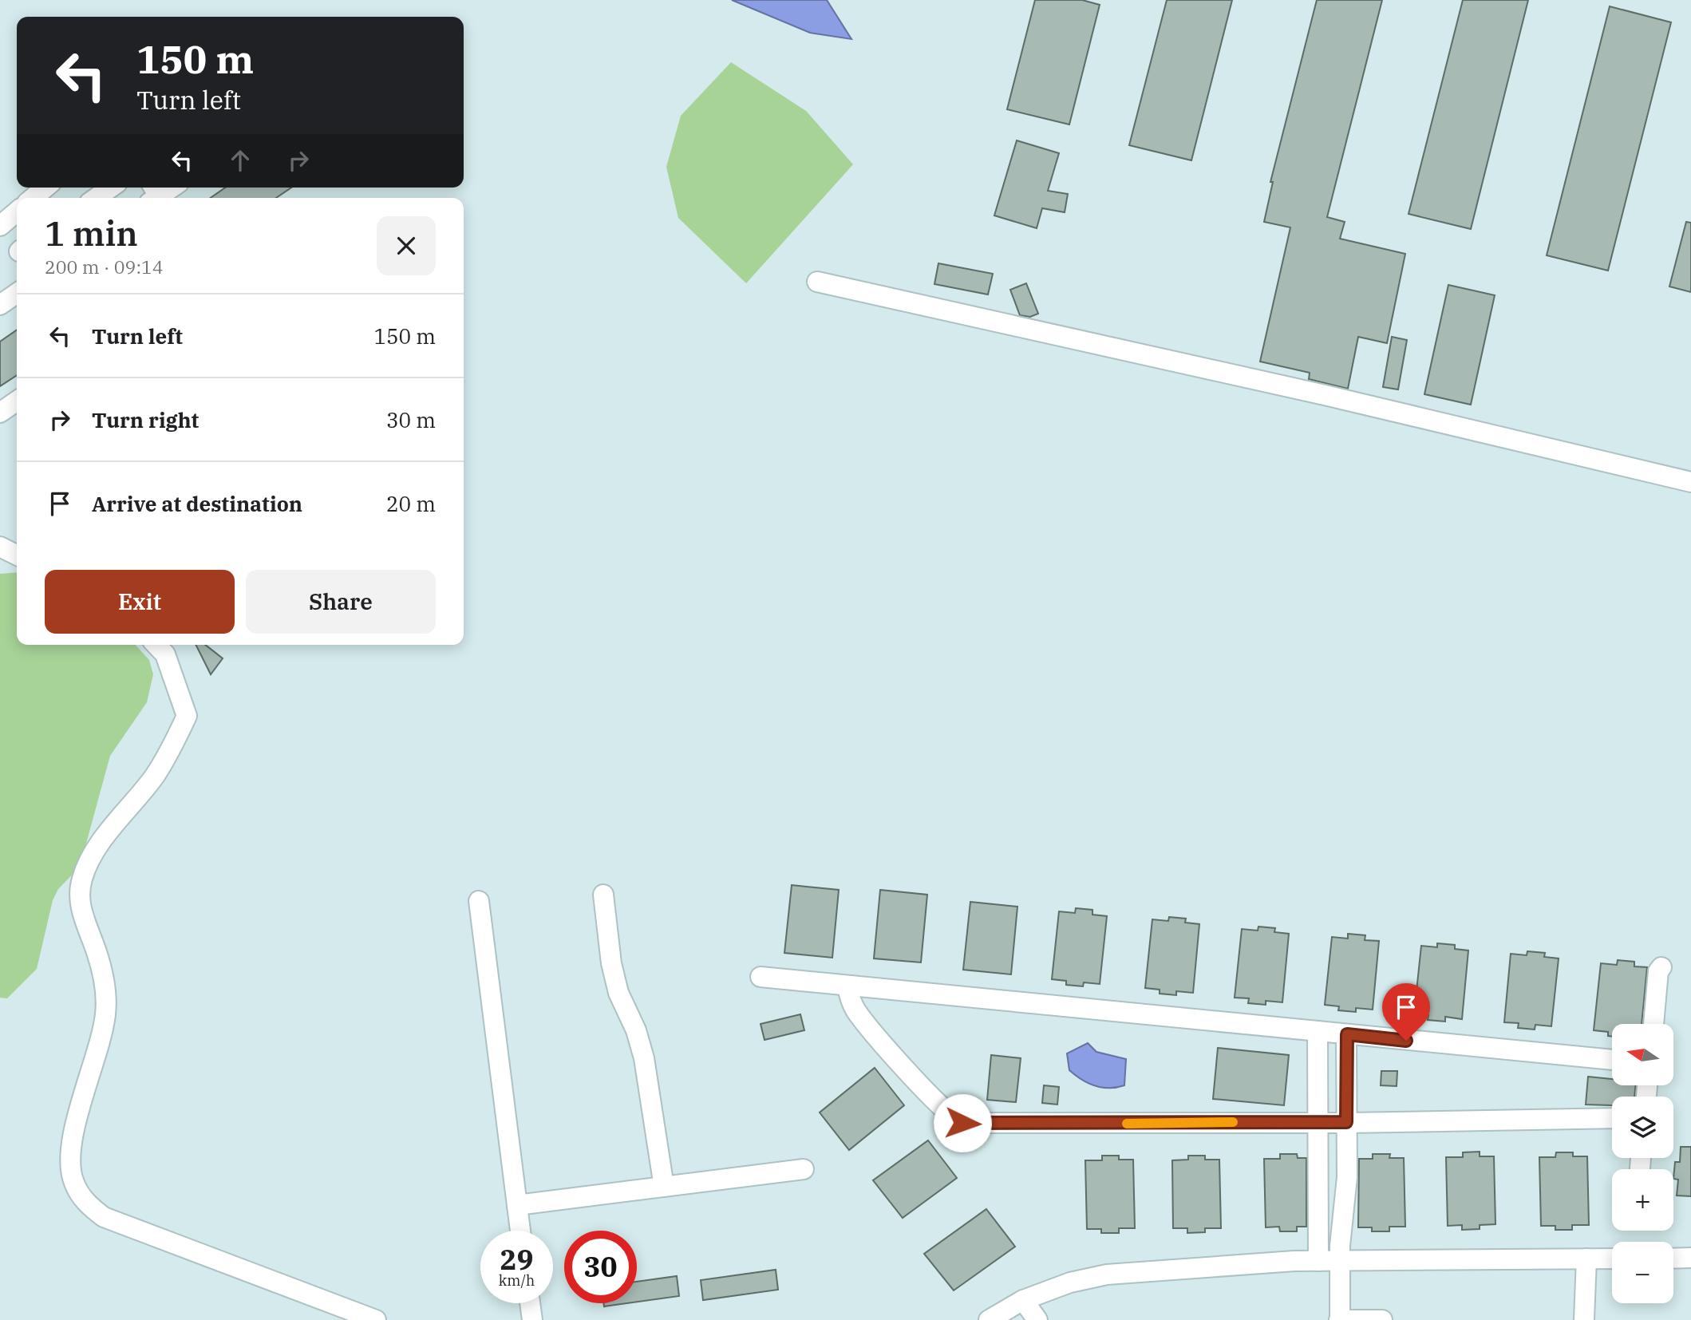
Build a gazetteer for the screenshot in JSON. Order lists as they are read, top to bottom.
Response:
{
  "north": "left",
  "page": {
    "turn": ["150 m", "Turn left"],
    "heading": ["1 min", "200 m · 09:14"],
    "list": [
      {
        "name": "Turn left",
        "value": "150 m"
      },
      {
        "name": "Turn right",
        "value": "30 m"
      },
      {
        "name": "Arrive at destination",
        "value": "20 m"
      }
    ],
    "buttons": ["Exit", "Share"],
    "map_buttons": ["+", "−"],
    "speed": "29 km/h",
    "limit": "30"
  }
}
